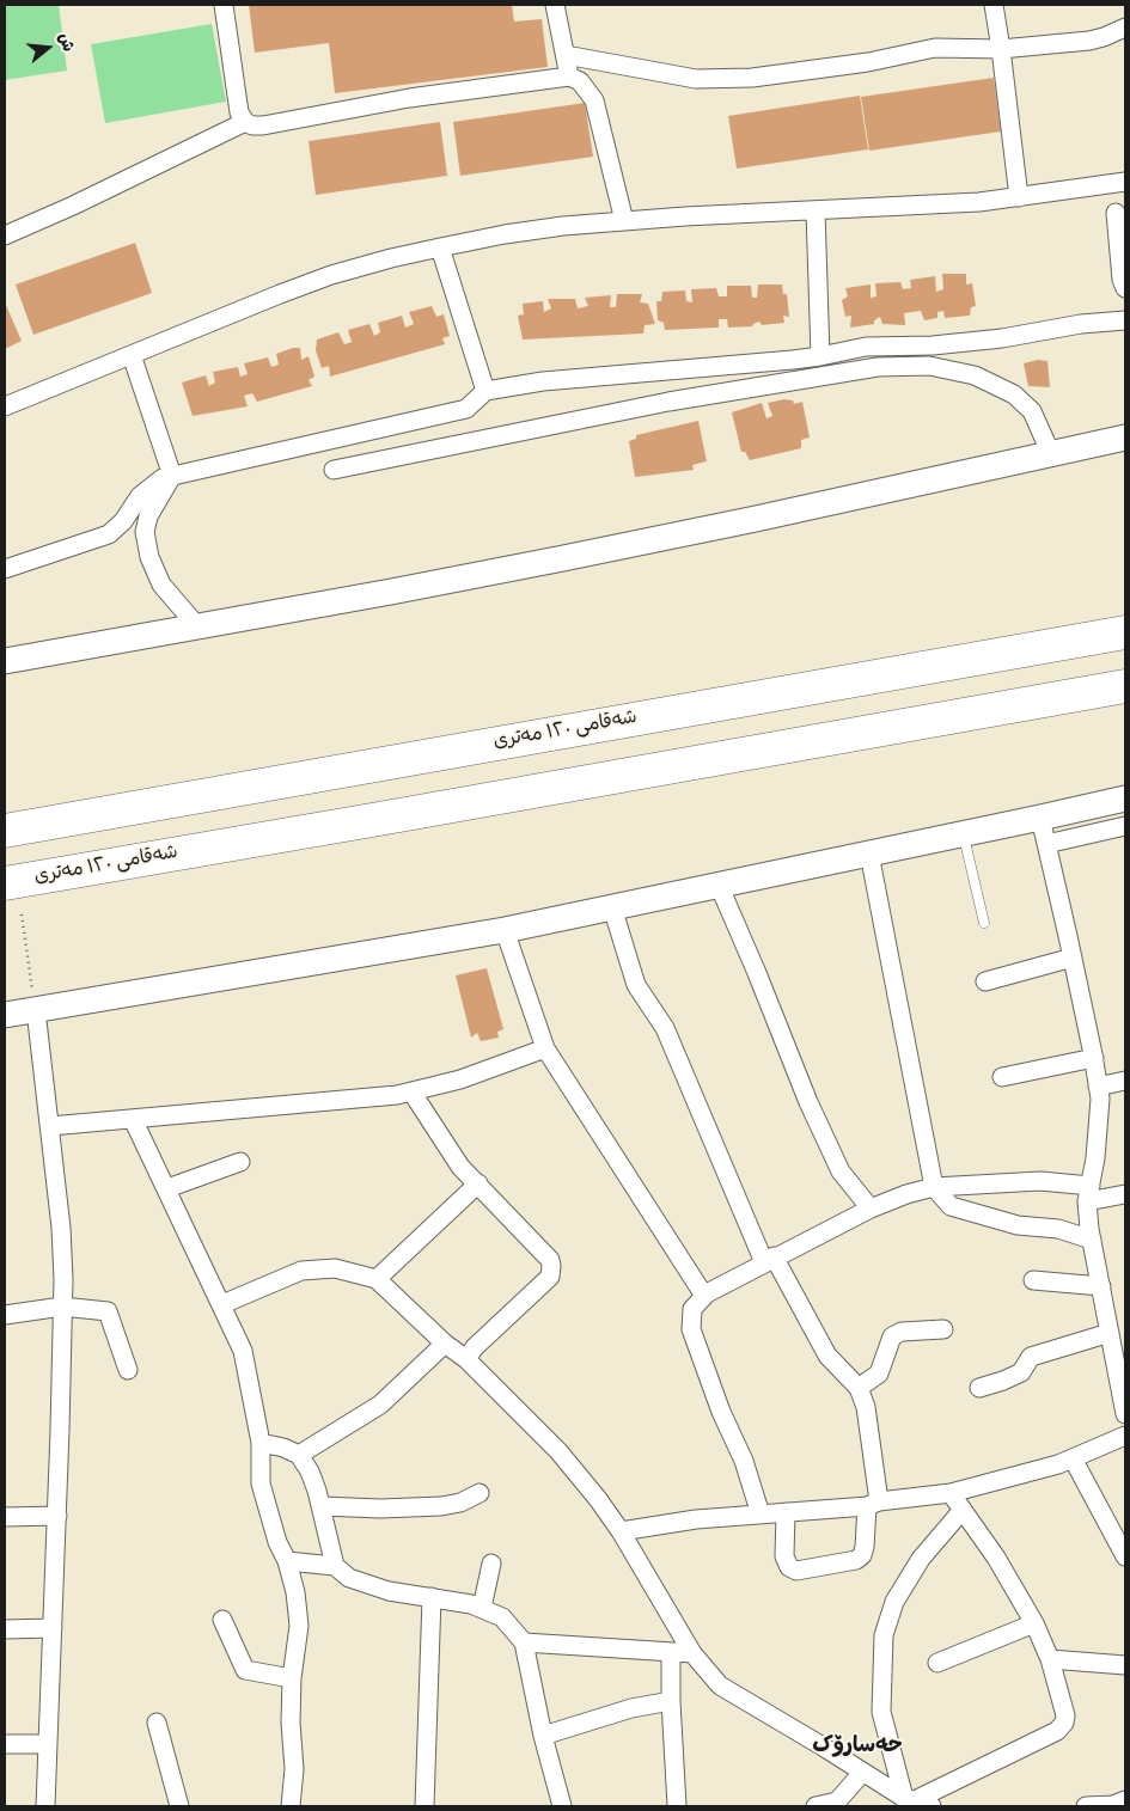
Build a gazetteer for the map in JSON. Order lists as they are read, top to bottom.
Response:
{
  "streets": {
    "highway": ["شەقامی ١٢٠ مەتری"]
  },
  "districts": ["حەسارۆک"],
  "north": "right"
}
